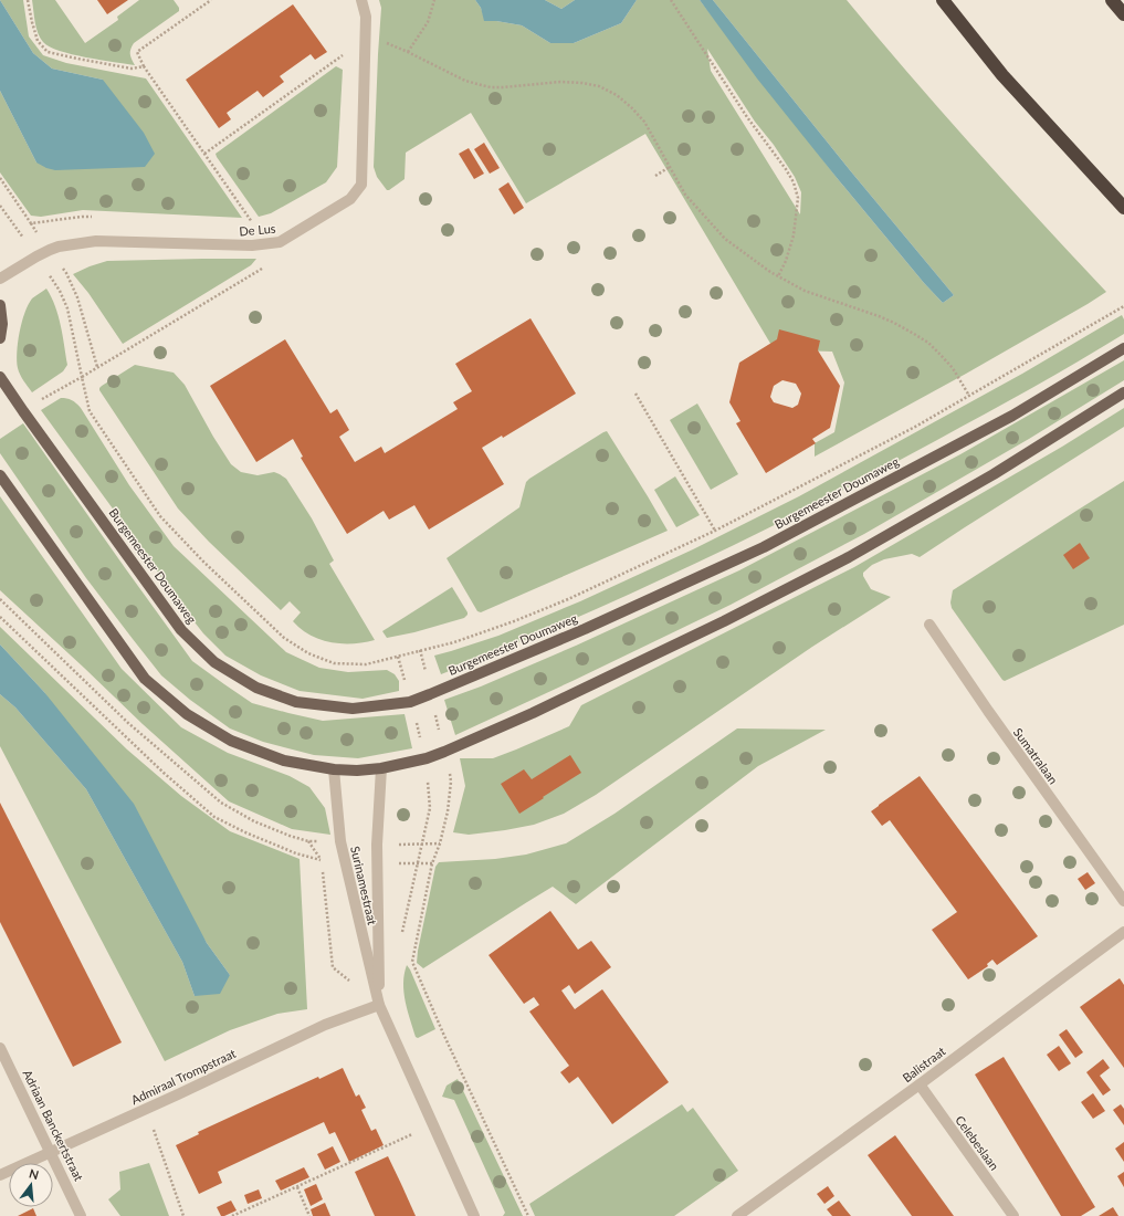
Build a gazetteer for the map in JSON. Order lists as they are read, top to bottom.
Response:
{
  "streets": {
    "main road": ["Burgemeester Doumaweg"],
    "street": [
      "De Lus",
      "Sumatralaan",
      "Surinamestraat",
      "Balistraat",
      "Admiraal Trompstraat",
      "Adriaan Banckertstraat",
      "Celebeslaan"
    ]
  },
  "crossings": [
    ["De Lus", "Burgemeester Doumaweg"],
    ["Surinamestraat", "Admiraal Trompstraat"],
    ["Balistraat", "Celebeslaan"],
    ["Admiraal Trompstraat", "Adriaan Banckertstraat"]
  ],
  "north": "top"
}
